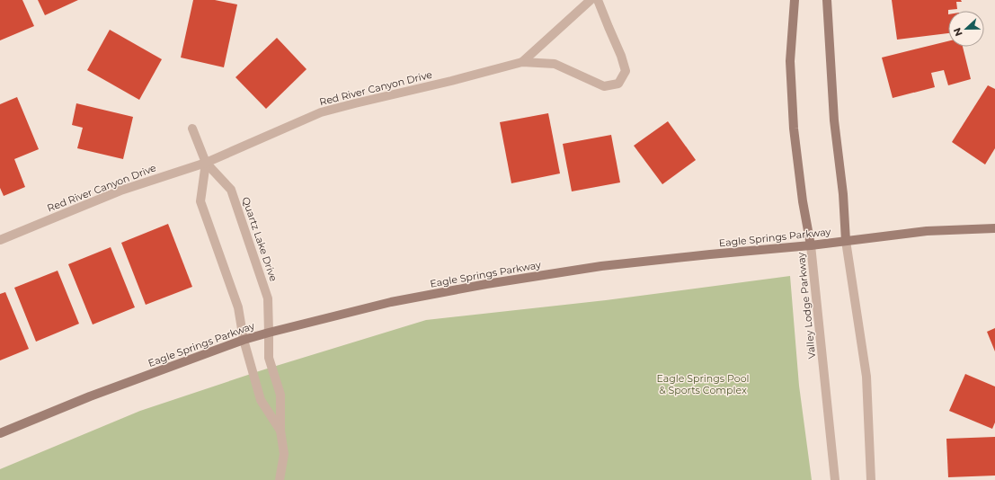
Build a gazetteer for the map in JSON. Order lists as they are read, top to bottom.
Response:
{
  "streets": {
    "street": [
      "Red River Canyon Drive",
      "Eagle Springs Parkway",
      "Quartz Lake Drive",
      "Valley Lodge Parkway"
    ]
  },
  "crossings": [
    ["Red River Canyon Drive", "Quartz Lake Drive"],
    ["Eagle Springs Parkway", "Quartz Lake Drive"],
    ["Eagle Springs Parkway", "Valley Lodge Parkway"]
  ],
  "parks": ["Eagle Springs Pool & Sports Complex"],
  "north": "left"
}
